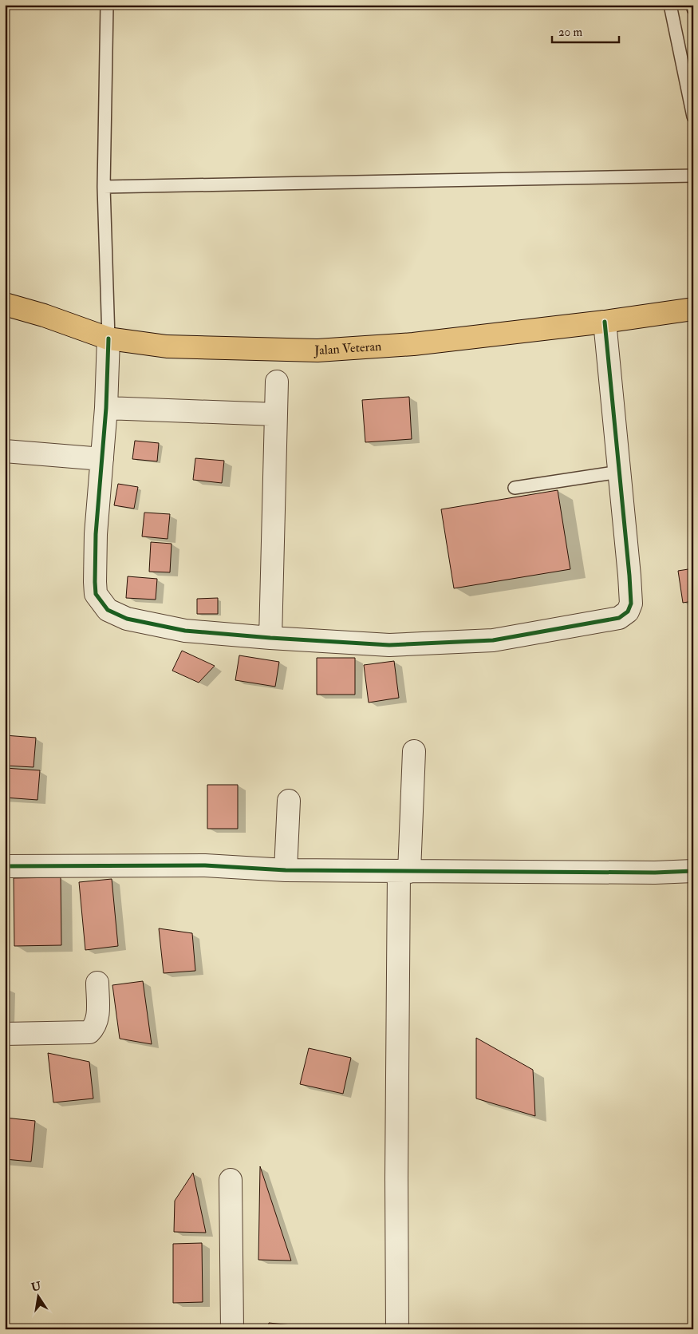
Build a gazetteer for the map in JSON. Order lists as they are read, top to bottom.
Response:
{
  "streets": {
    "main road": ["Jalan Veteran"]
  },
  "scale_bar": "20 m",
  "north": "top"
}
